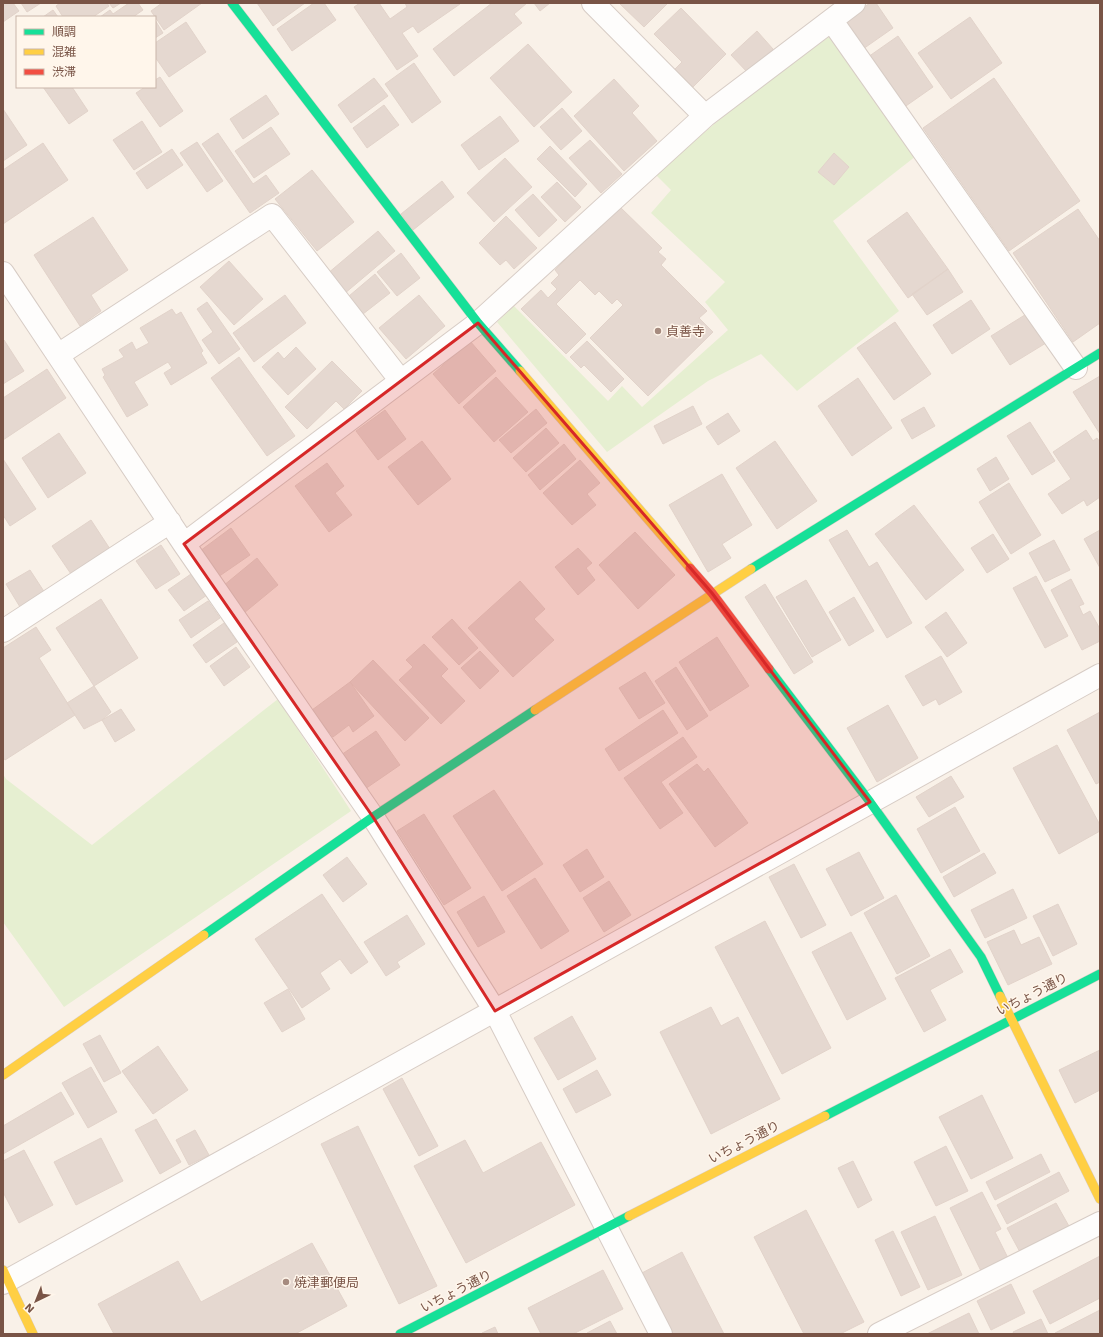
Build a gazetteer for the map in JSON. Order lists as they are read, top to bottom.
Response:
{
  "streets": {
    "street": ["いちょう通り"]
  },
  "places": ["貞善寺", "焼津郵便局"],
  "legend": ["順調", "混雑", "渋滞"],
  "north": "bottom left"
}
